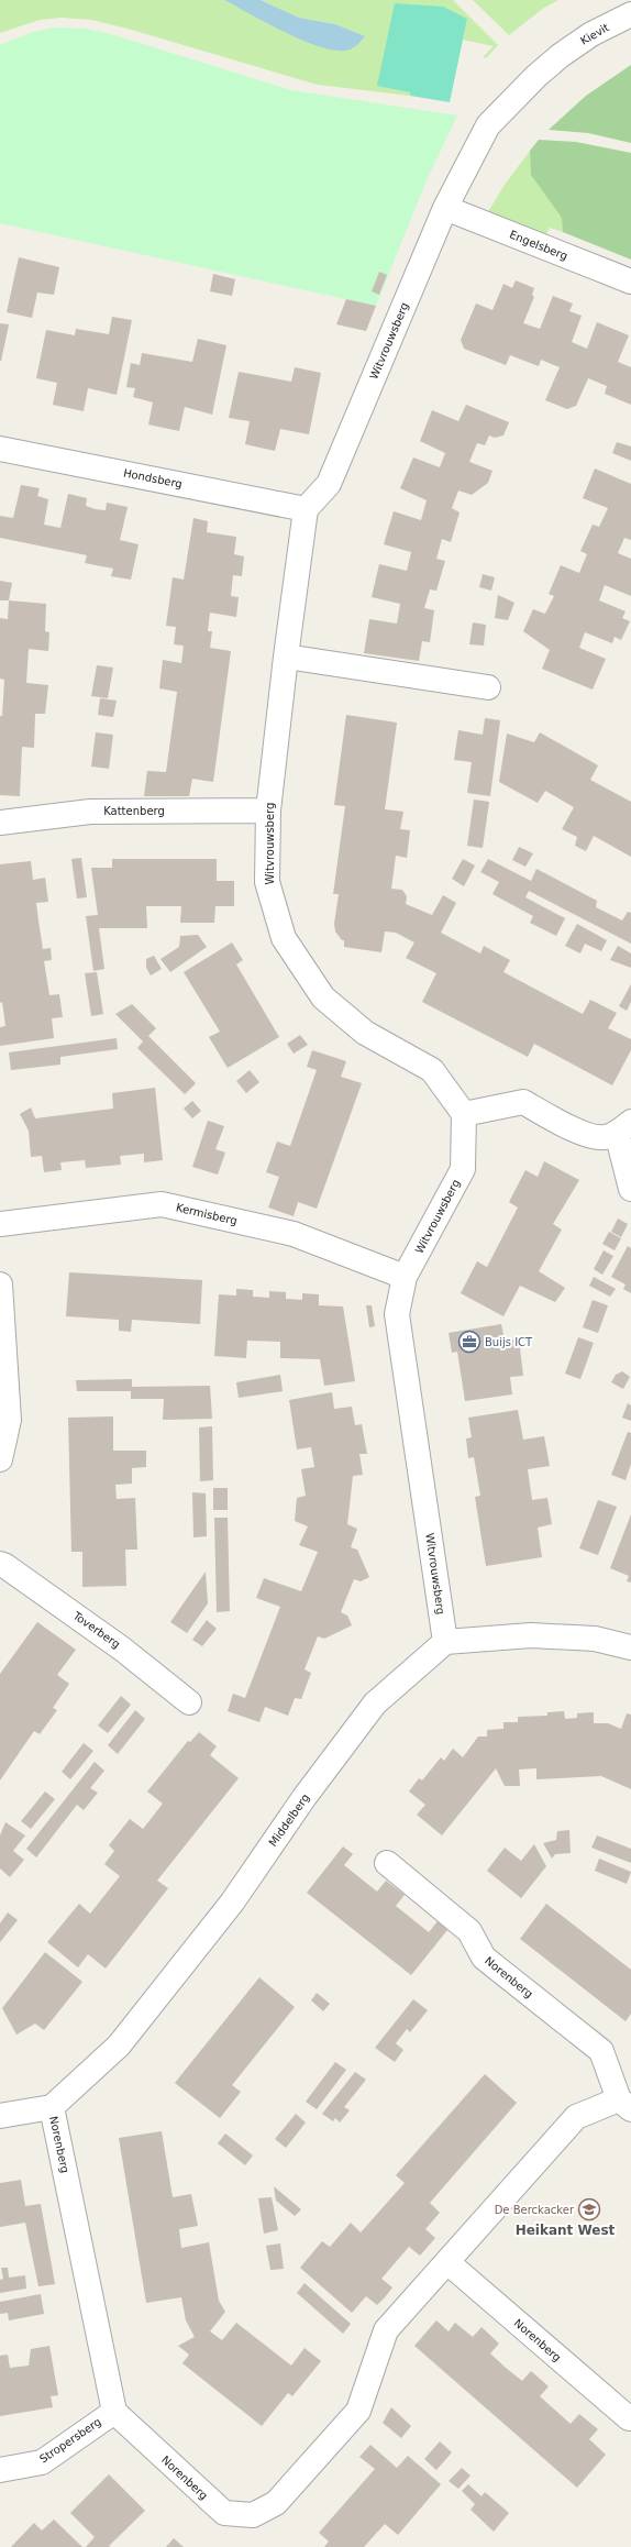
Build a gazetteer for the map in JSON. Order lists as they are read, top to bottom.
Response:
{
  "streets": {
    "street": [
      "Kievit",
      "Engelsberg",
      "Witvrouwsberg",
      "Hondsberg",
      "Kattenberg",
      "Kermisberg",
      "Toverberg",
      "Middelberg",
      "Norenberg",
      "Stropersberg"
    ]
  },
  "crossings": [
    ["Kievit", "Witvrouwsberg"],
    ["Engelsberg", "Witvrouwsberg"],
    ["Witvrouwsberg", "Hondsberg"],
    ["Witvrouwsberg", "Kattenberg"],
    ["Witvrouwsberg", "Kermisberg"],
    ["Witvrouwsberg", "Middelberg"],
    ["Middelberg", "Norenberg"],
    ["Norenberg", "Stropersberg"]
  ],
  "districts": ["Heikant West"],
  "places": {
    "office": ["Buijs ICT"],
    "school or university": ["De Berckacker"]
  }
}
